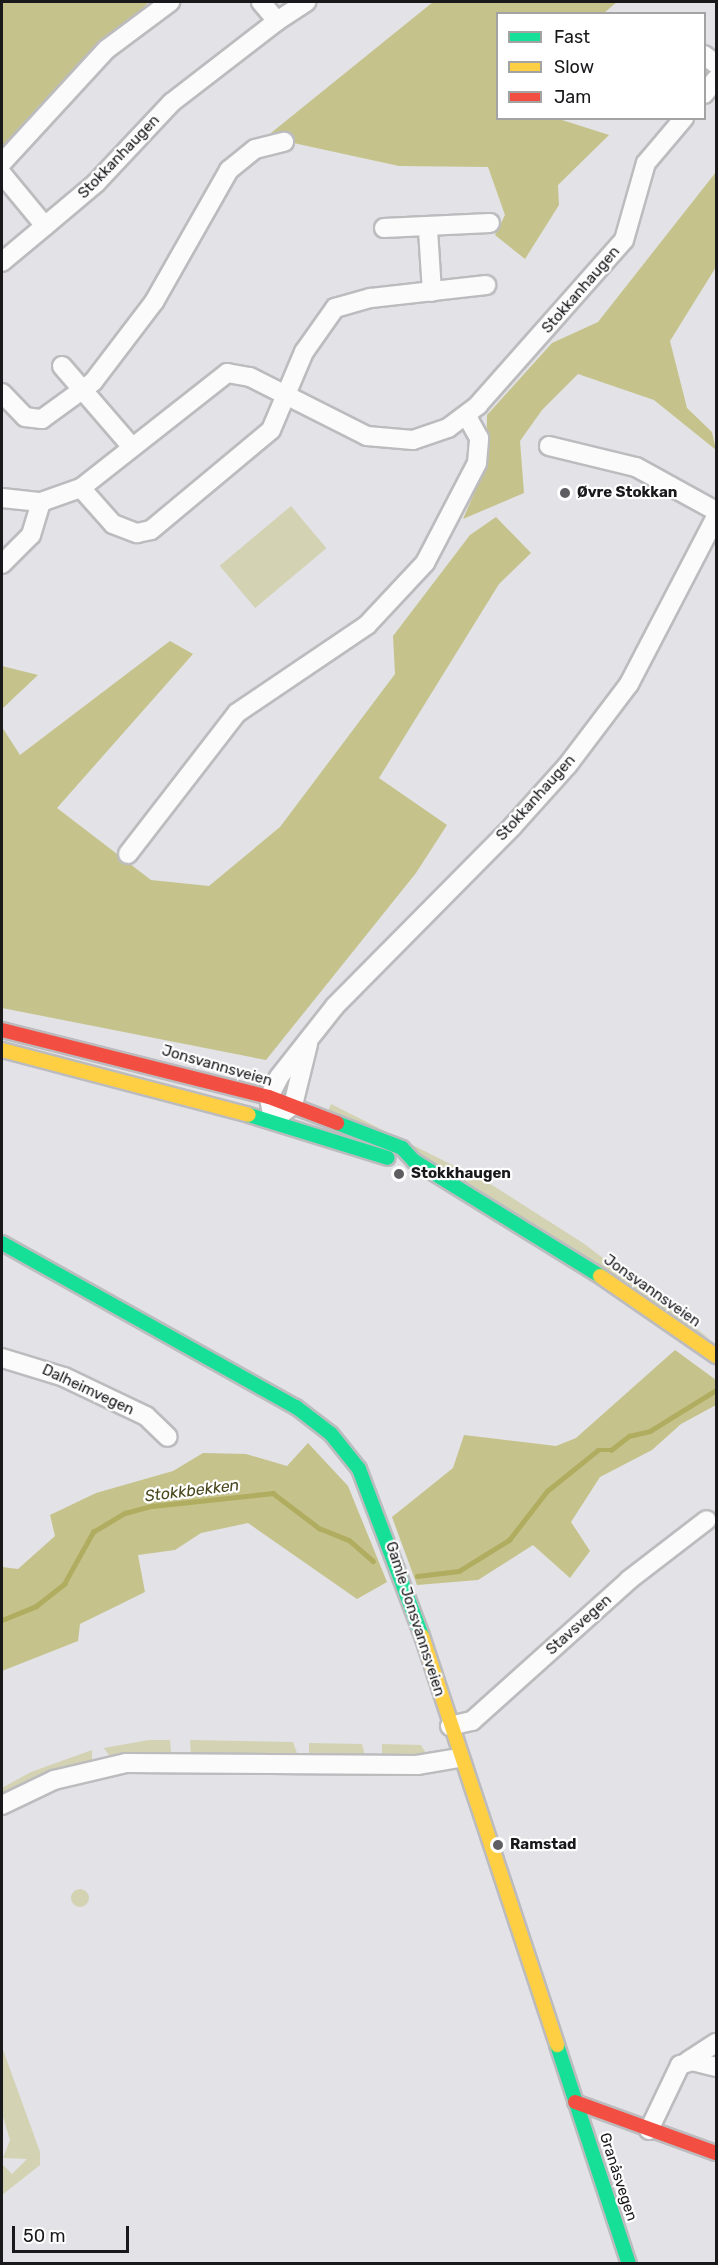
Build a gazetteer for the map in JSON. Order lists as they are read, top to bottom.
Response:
{
  "streets": {
    "street": [
      "Stokkanhaugen",
      "Jonsvannsveien",
      "Dalheimvegen",
      "Gamle Jonsvannsveien",
      "Stavsvegen",
      "Granåsvegen"
    ]
  },
  "crossings": [
    ["Stokkanhaugen", "Jonsvannsveien"],
    ["Gamle Jonsvannsveien", "Stavsvegen"],
    ["Gamle Jonsvannsveien", "Granåsvegen"]
  ],
  "water": ["Stokkbekken"],
  "places": ["Øvre Stokkan", "Stokkhaugen", "Ramstad"],
  "legend": ["Fast", "Slow", "Jam"],
  "scale_bar": "50 m"
}
